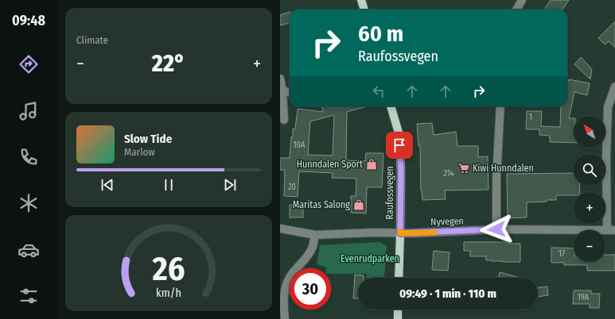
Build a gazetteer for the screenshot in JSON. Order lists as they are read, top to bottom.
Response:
{
  "streets": {
    "main road": ["Raufossvegen"],
    "street": ["Nyvegen"]
  },
  "crossings": [
    ["Raufossvegen", "Nyvegen"]
  ],
  "parks": ["Evenrudparken"],
  "places": {
    "shop": ["Hunndalen Sport", "Maritas Salong"],
    "supermarket": ["Kiwi Hunndalen"]
  },
  "house_numbers": [
    "1",
    "10A",
    "214",
    "20",
    "17",
    "19A"
  ],
  "north": "top left",
  "page": {
    "tabs": "09:48",
    "tile": "Climate",
    "turn": ["60 m", "Raufossvegen"],
    "heat": ["−", "22°", "+"],
    "map_buttons": ["+", "−"],
    "song": ["Slow Tide", "Marlow"],
    "limit": "30",
    "trip": "09:49 · 1 min · 110 m",
    "gauge": ["26", "km/h"]
  }
}
